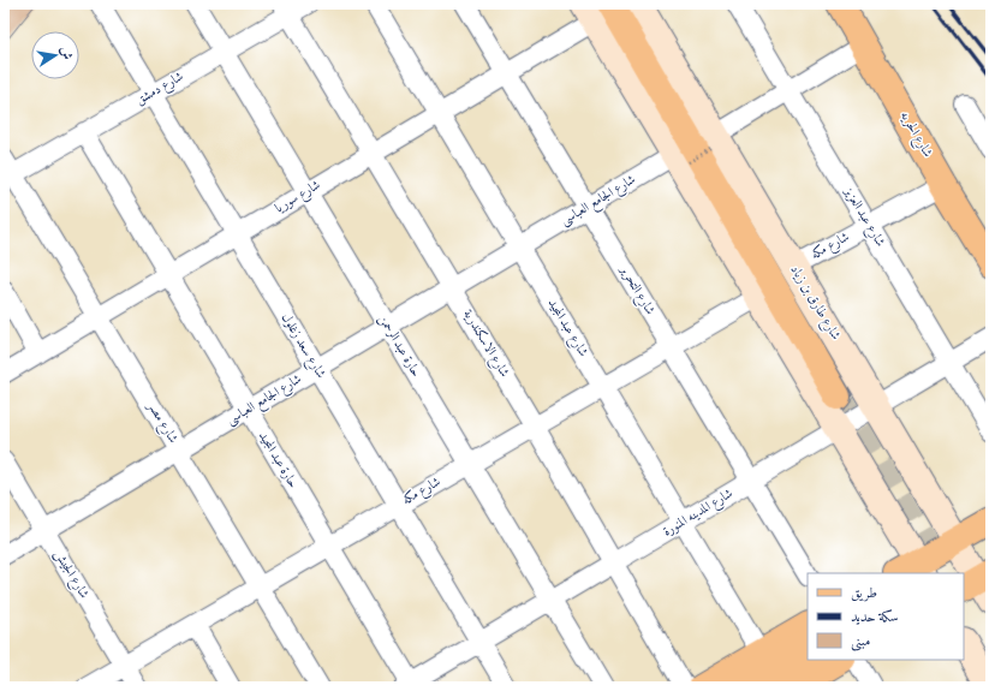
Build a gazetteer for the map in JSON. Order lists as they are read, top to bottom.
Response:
{
  "streets": {
    "main road": ["شارع الحريه"],
    "street": [
      "شارع دمشق",
      "شارع سوريا",
      "شارع الجامع العباسى",
      "شارع عبد العزيز",
      "شارع مكه",
      "شارع التحرير",
      "شارع طارق بن زياد",
      "شارع عبد المجيد",
      "شارع الاسكندرية",
      "شارع سعد زغلول",
      "حارة عبد الرحمن",
      "شارع مصر",
      "حارة عبد المجيد",
      "شارع المدينه المنورة",
      "شارع الجيش"
    ]
  },
  "crossings": [
    ["شارع دمشق", "شارع الاسكندرية"],
    ["شارع دمشق", "شارع سعد زغلول"],
    ["شارع دمشق", "حارة عبد الرحمن"],
    ["شارع دمشق", "شارع مصر"],
    ["شارع دمشق", "حارة عبد المجيد"],
    ["شارع الحريه", "شارع مكه"],
    ["شارع سوريا", "شارع التحرير"],
    ["شارع سوريا", "شارع عبد المجيد"],
    ["شارع سوريا", "شارع الاسكندرية"],
    ["شارع سوريا", "شارع سعد زغلول"],
    ["شارع سوريا", "حارة عبد الرحمن"],
    ["شارع سوريا", "شارع مصر"],
    ["شارع سوريا", "حارة عبد المجيد"],
    ["شارع الجامع العباسى", "شارع التحرير"],
    ["شارع الجامع العباسى", "شارع عبد المجيد"],
    ["شارع الجامع العباسى", "شارع الاسكندرية"],
    ["شارع الجامع العباسى", "شارع سعد زغلول"],
    ["شارع الجامع العباسى", "حارة عبد الرحمن"],
    ["شارع الجامع العباسى", "شارع مصر"],
    ["شارع الجامع العباسى", "حارة عبد المجيد"],
    ["شارع الجامع العباسى", "شارع الجيش"],
    ["شارع عبد العزيز", "شارع مكه"],
    ["شارع عبد العزيز", "شارع المدينه المنورة"],
    ["شارع مكه", "شارع التحرير"],
    ["شارع مكه", "شارع طارق بن زياد"],
    ["شارع مكه", "شارع عبد المجيد"],
    ["شارع مكه", "شارع الاسكندرية"],
    ["شارع مكه", "شارع سعد زغلول"],
    ["شارع مكه", "حارة عبد الرحمن"],
    ["شارع مكه", "شارع مصر"],
    ["شارع مكه", "حارة عبد المجيد"],
    ["شارع مكه", "شارع الجيش"],
    ["شارع التحرير", "شارع المدينه المنورة"],
    ["شارع طارق بن زياد", "شارع المدينه المنورة"],
    ["شارع عبد المجيد", "شارع المدينه المنورة"],
    ["شارع الاسكندرية", "شارع المدينه المنورة"],
    ["شارع سعد زغلول", "شارع المدينه المنورة"],
    ["حارة عبد الرحمن", "شارع المدينه المنورة"],
    ["حارة عبد المجيد", "شارع المدينه المنورة"]
  ],
  "legend": ["طريق", "سكة حديد", "مبنى"],
  "north": "right"
}
